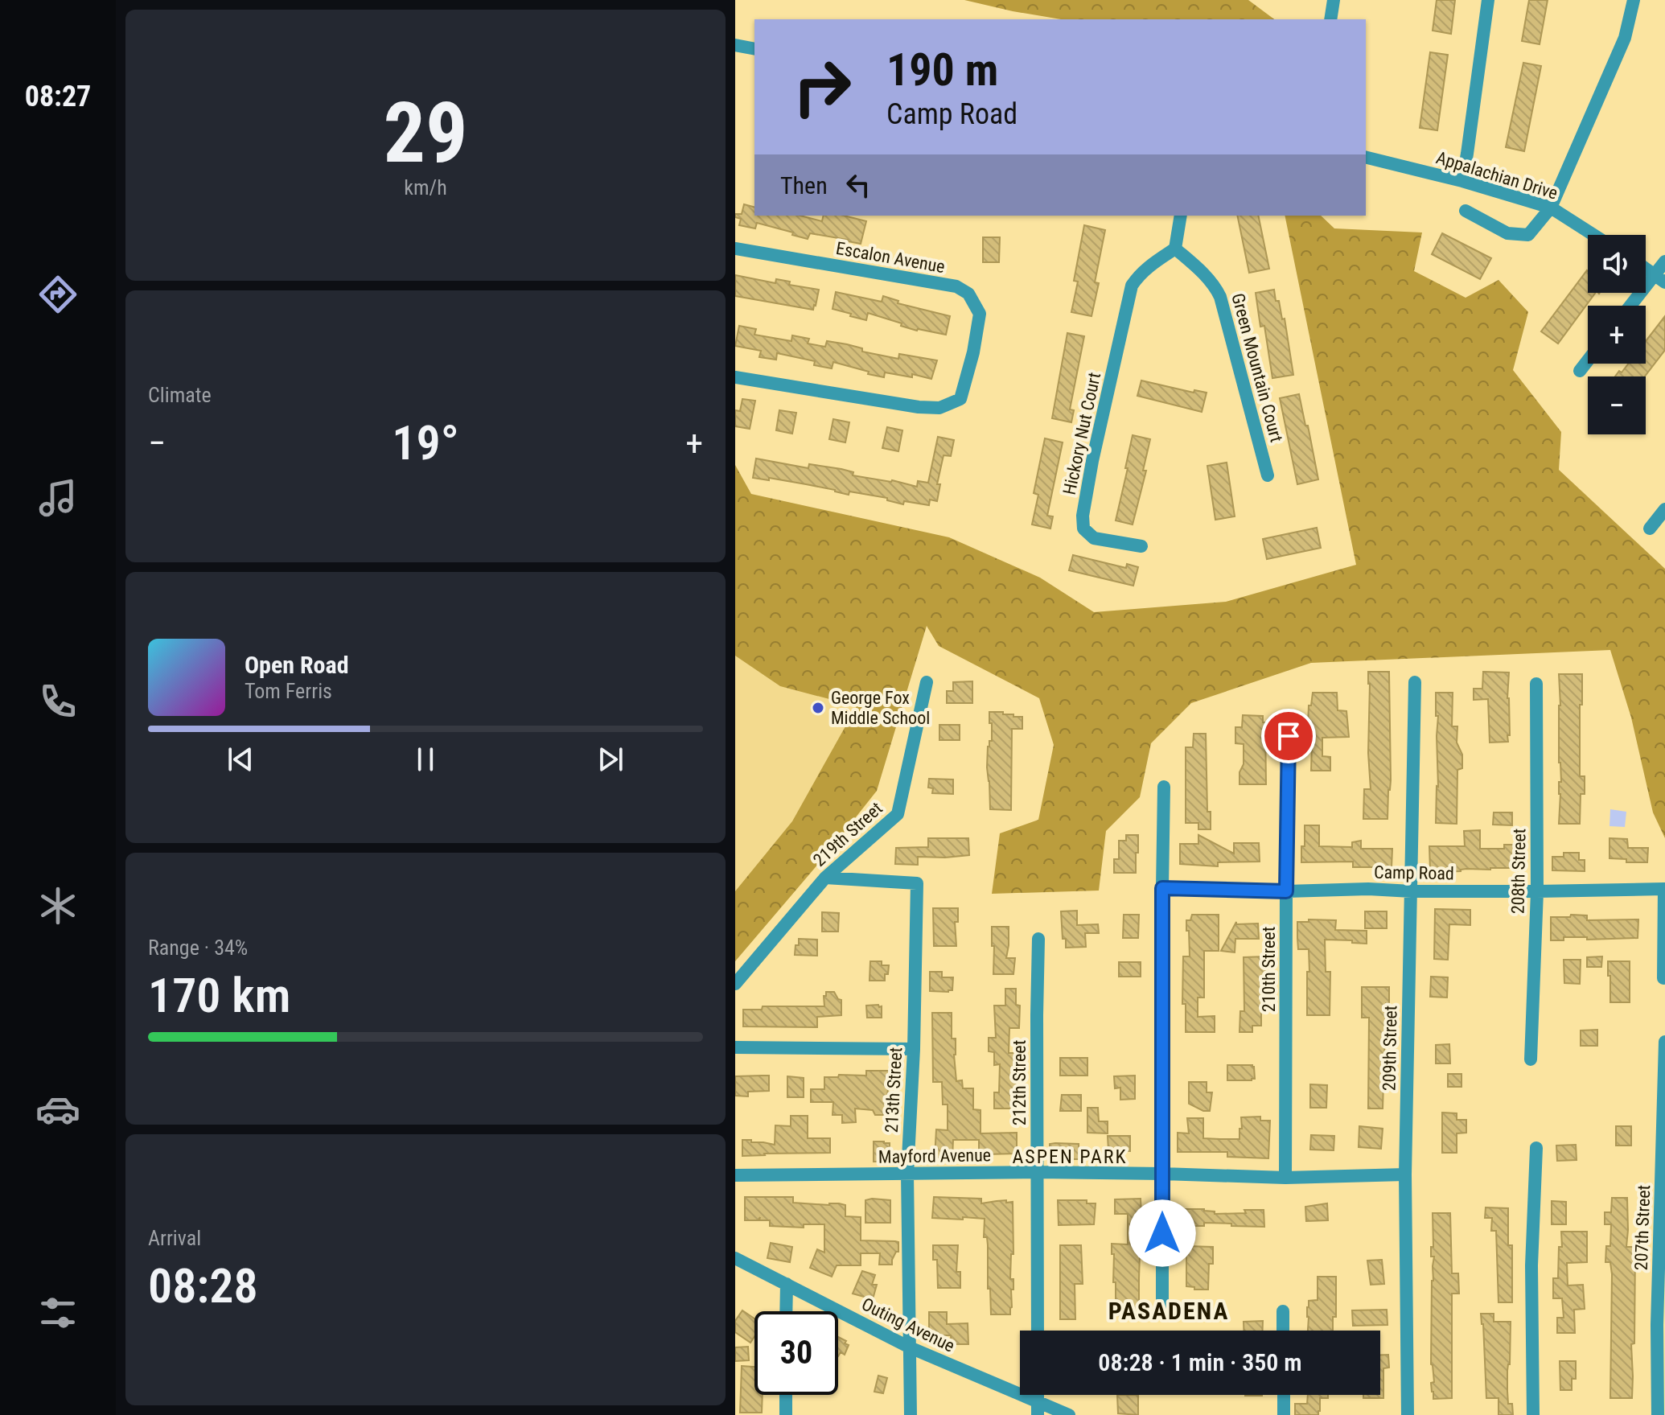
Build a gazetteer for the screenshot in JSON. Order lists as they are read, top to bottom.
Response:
{
  "streets": {
    "street": [
      "Appalachian Drive",
      "Escalon Avenue",
      "Green Mountain Court",
      "Hickory Nut Court",
      "219th Street",
      "208th Street",
      "Camp Road",
      "210th Street",
      "209th Street",
      "212th Street",
      "213th Street",
      "Mayford Avenue",
      "207th Street",
      "Outing Avenue"
    ]
  },
  "crossings": [
    ["Green Mountain Court", "Hickory Nut Court"],
    ["219th Street", "213th Street"],
    ["208th Street", "Camp Road"],
    ["Camp Road", "210th Street"],
    ["Camp Road", "209th Street"],
    ["210th Street", "Mayford Avenue"],
    ["209th Street", "Mayford Avenue"],
    ["212th Street", "Mayford Avenue"],
    ["213th Street", "Mayford Avenue"],
    ["213th Street", "Outing Avenue"]
  ],
  "districts": ["ASPEN PARK", "PASADENA"],
  "places": ["George Fox Middle School"],
  "page": {
    "tabs": "08:27",
    "tile": [
      ["29", "km/h"],
      "Climate",
      ["Range · 34%", "170 km"],
      ["Arrival", "08:28"]
    ],
    "turn": ["190 m", "Camp Road"],
    "then": "Then",
    "map_buttons": ["+", "−"],
    "heat": ["−", "19°", "+"],
    "song": ["Open Road", "Tom Ferris"],
    "limit": "30",
    "trip": "08:28 · 1 min · 350 m"
  }
}
